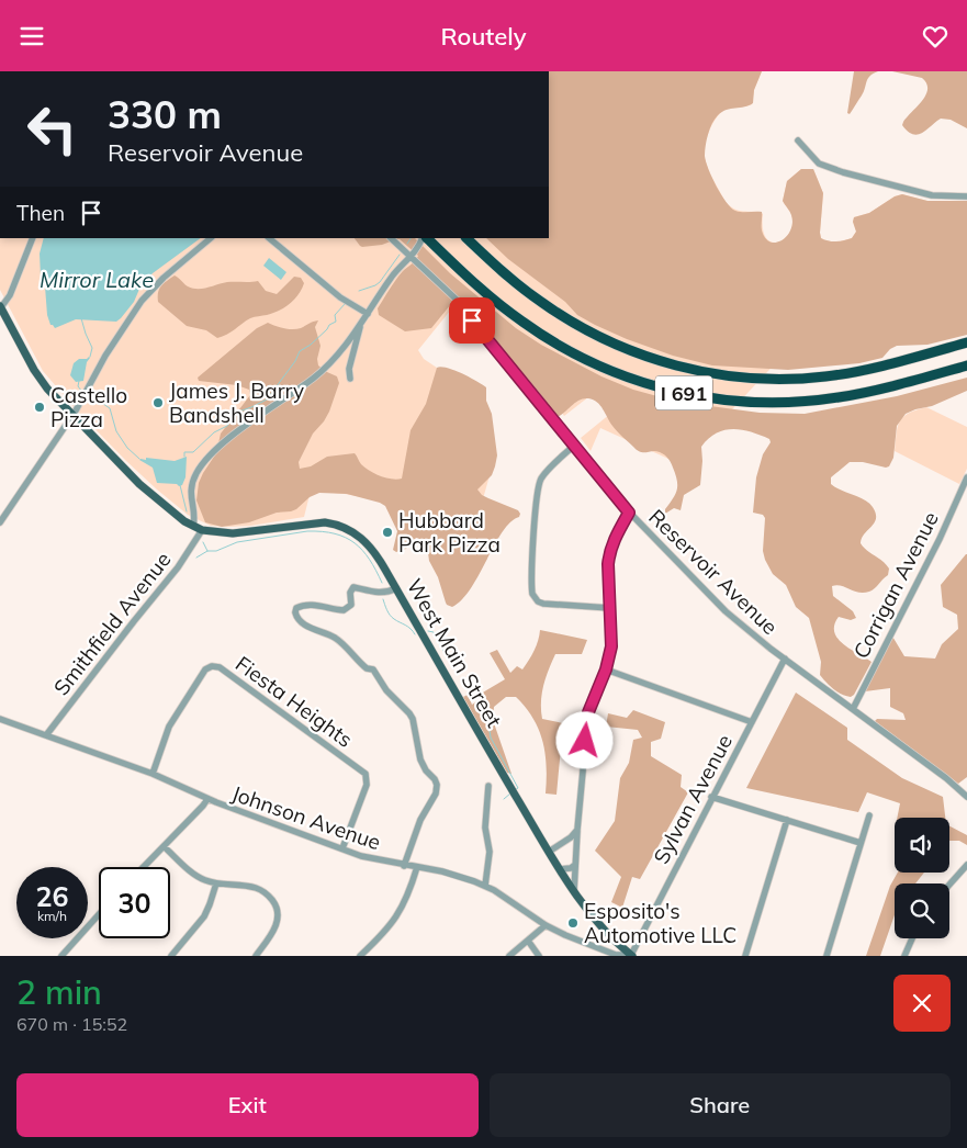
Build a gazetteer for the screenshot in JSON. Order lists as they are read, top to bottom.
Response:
{
  "streets": {
    "highway": ["I 691"],
    "main road": ["West Main Street"],
    "street": [
      "Reservoir Avenue",
      "Corrigan Avenue",
      "Smithfield Avenue",
      "Fiesta Heights",
      "Sylvan Avenue",
      "Johnson Avenue"
    ]
  },
  "crossings": [
    ["Reservoir Avenue", "Corrigan Avenue"],
    ["Reservoir Avenue", "Sylvan Avenue"],
    ["Smithfield Avenue", "West Main Street"],
    ["Smithfield Avenue", "Johnson Avenue"],
    ["West Main Street", "Sylvan Avenue"],
    ["West Main Street", "Johnson Avenue"],
    ["Fiesta Heights", "Johnson Avenue"],
    ["Sylvan Avenue", "Johnson Avenue"]
  ],
  "water": ["Mirror Lake"],
  "places": [
    "James J. Barry Bandshell",
    "Castello Pizza",
    "Hubbard Park Pizza",
    "Esposito's Automotive LLC"
  ],
  "page": {
    "header": "Routely",
    "turn": ["330 m", "Reservoir Avenue"],
    "then": "Then",
    "speed": "26 km/h",
    "limit": "30",
    "heading": ["2 min", "670 m · 15:52"],
    "buttons": ["Exit", "Share"]
  }
}
